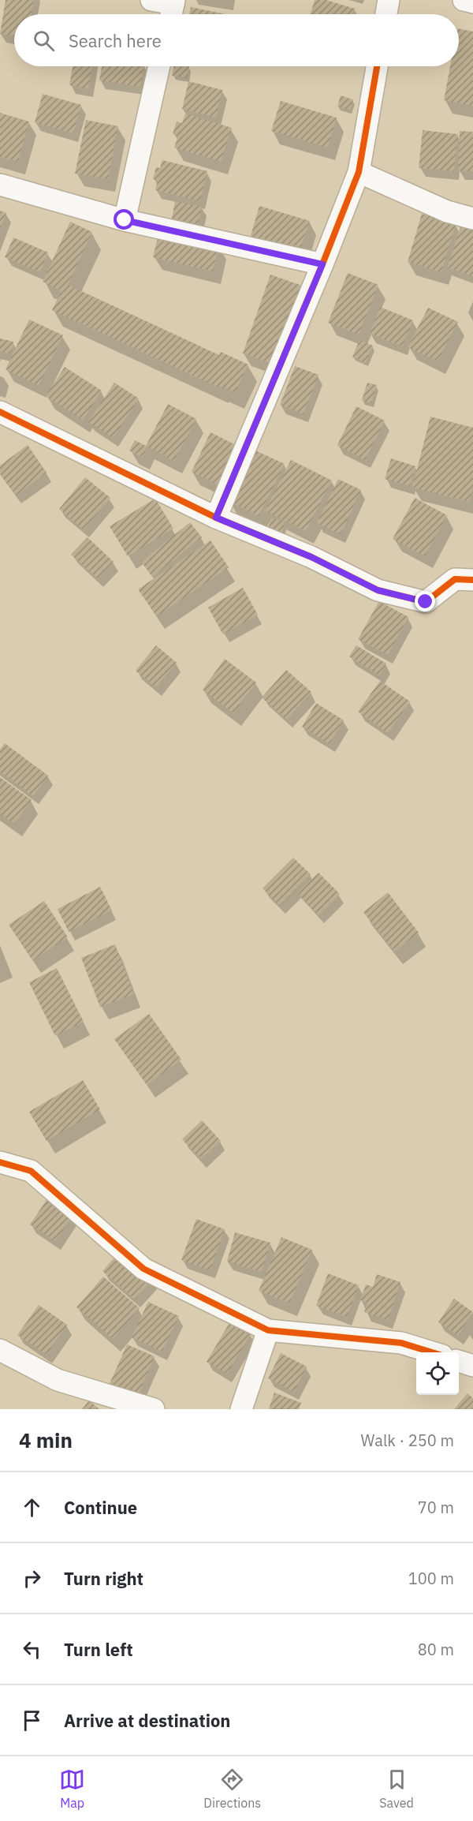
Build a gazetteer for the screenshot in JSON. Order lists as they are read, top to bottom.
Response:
{
  "page": {
    "search": "Search here",
    "heading": ["4 min", "Walk · 250 m"],
    "list": [
      ["Continue", "70 m"],
      ["Turn right", "100 m"],
      ["Turn left", "80 m"],
      "Arrive at destination"
    ],
    "nav": ["Map", "Directions", "Saved"]
  }
}
